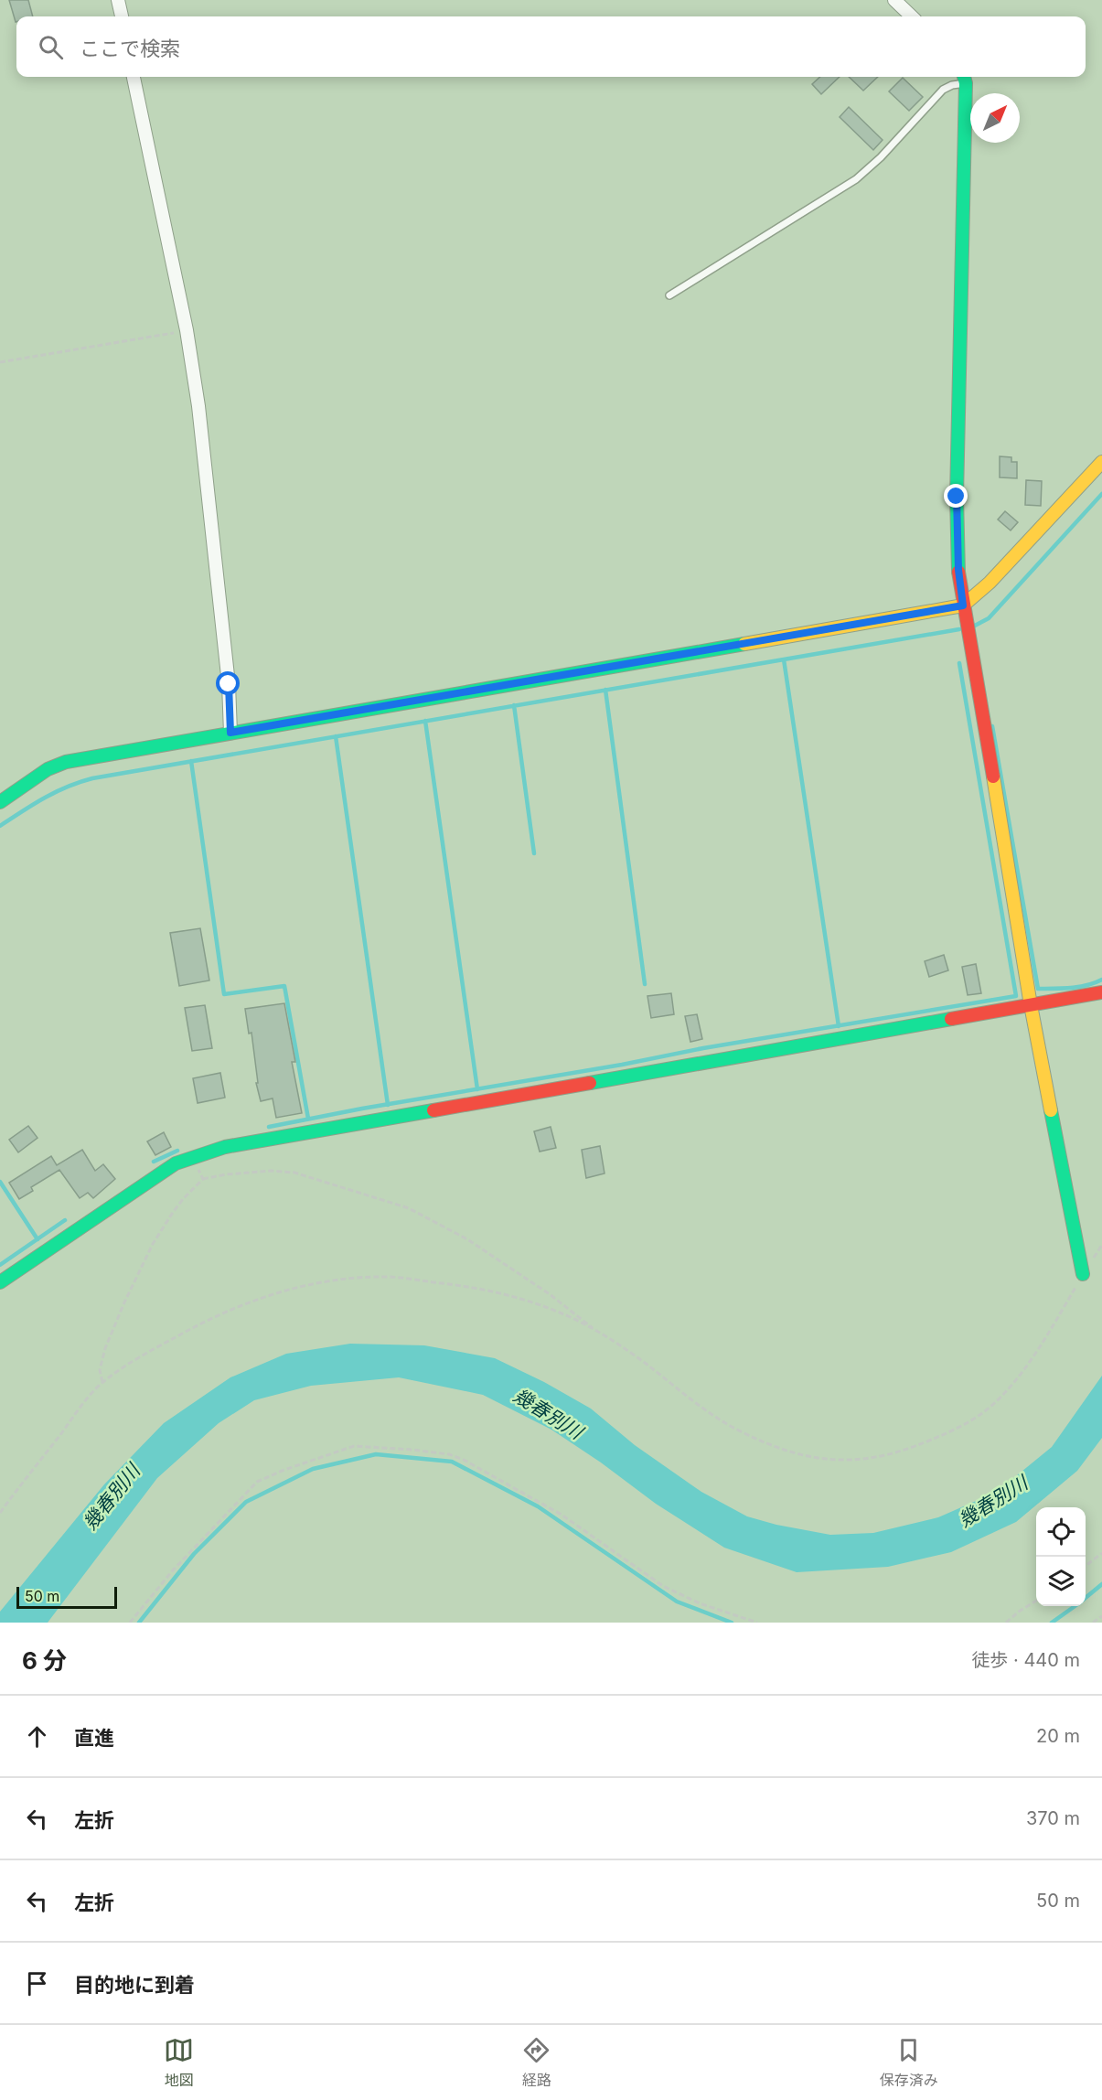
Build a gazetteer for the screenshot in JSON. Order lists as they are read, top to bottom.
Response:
{
  "water": ["幾春別川"],
  "scale_bar": "50 m",
  "north": "top right",
  "page": {
    "search": "ここで検索",
    "scale": "50 m",
    "heading": ["6 分", "徒歩 · 440 m"],
    "list": [
      ["直進", "20 m"],
      ["左折", "370 m"],
      ["左折", "50 m"],
      "目的地に到着"
    ],
    "nav": ["地図", "経路", "保存済み"]
  }
}
